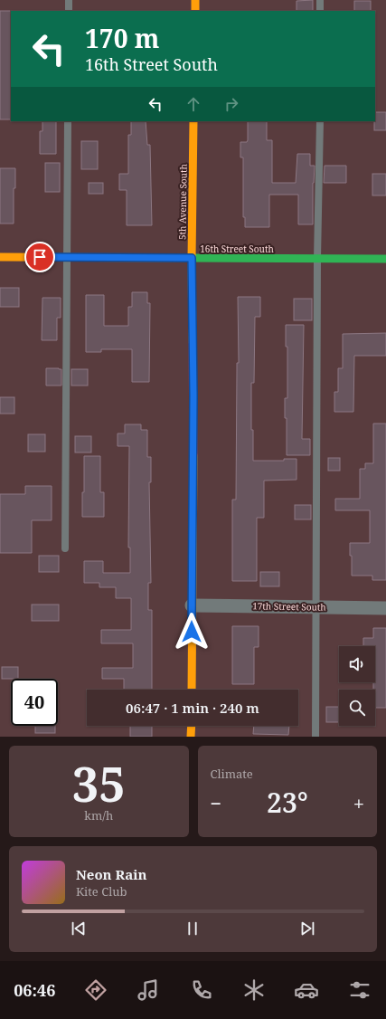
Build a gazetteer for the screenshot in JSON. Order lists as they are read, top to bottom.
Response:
{
  "streets": {
    "street": ["5th Avenue South", "16th Street South", "17th Street South"]
  },
  "crossings": [
    ["5th Avenue South", "16th Street South"],
    ["5th Avenue South", "17th Street South"]
  ],
  "page": {
    "turn": ["170 m", "16th Street South"],
    "limit": "40",
    "trip": "06:47 · 1 min · 240 m",
    "tile": [
      ["35", "km/h"],
      "Climate"
    ],
    "heat": ["−", "23°", "+"],
    "song": ["Neon Rain", "Kite Club"],
    "tabs": "06:46"
  }
}
